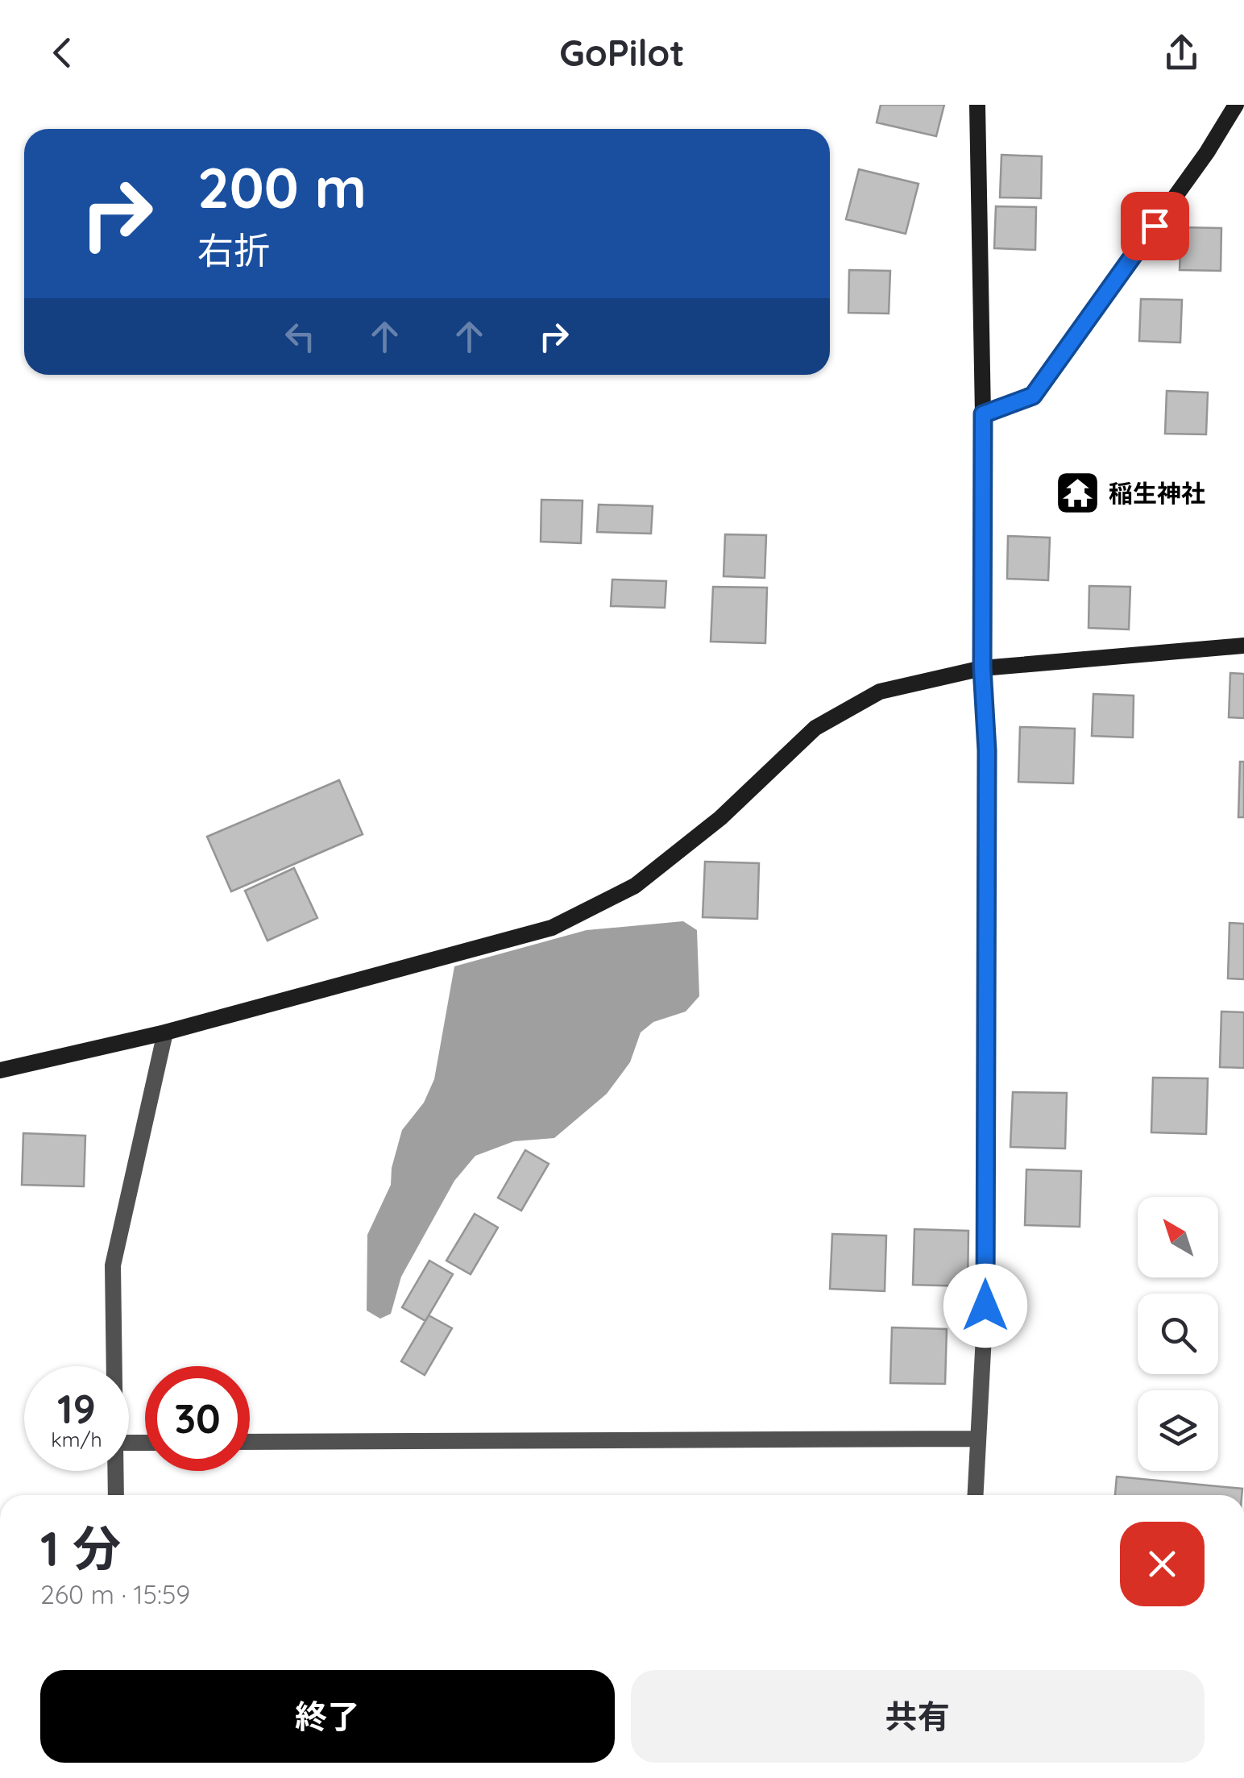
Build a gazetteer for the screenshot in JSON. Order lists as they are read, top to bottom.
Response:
{
  "places": {
    "temple": ["稲生神社"]
  },
  "north": "top left",
  "page": {
    "header": "GoPilot",
    "turn": ["200 m", "右折"],
    "speed": "19 km/h",
    "limit": "30",
    "heading": ["1 分", "260 m · 15:59"],
    "buttons": ["終了", "共有"]
  }
}
